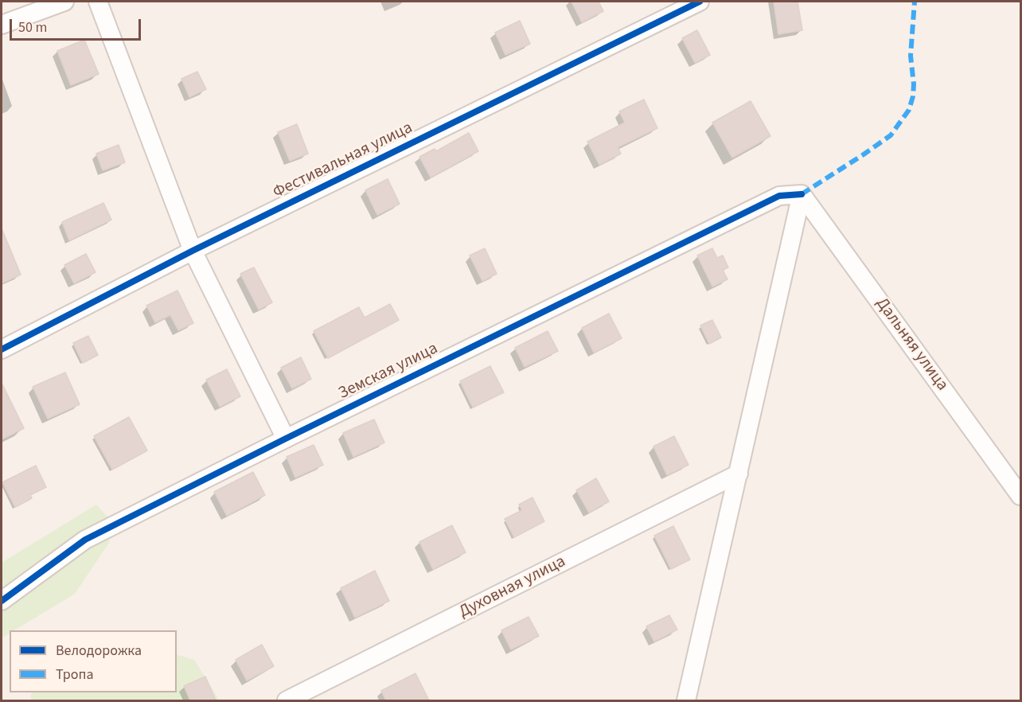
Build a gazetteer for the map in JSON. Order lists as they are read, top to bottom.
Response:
{
  "streets": {
    "street": [
      "Фестивальная улица",
      "Дальняя улица",
      "Земская улица",
      "Духовная улица"
    ]
  },
  "crossings": [
    ["Дальняя улица", "Земская улица"]
  ],
  "legend": ["Велодорожка", "Тропа"],
  "scale_bar": "50 m"
}
